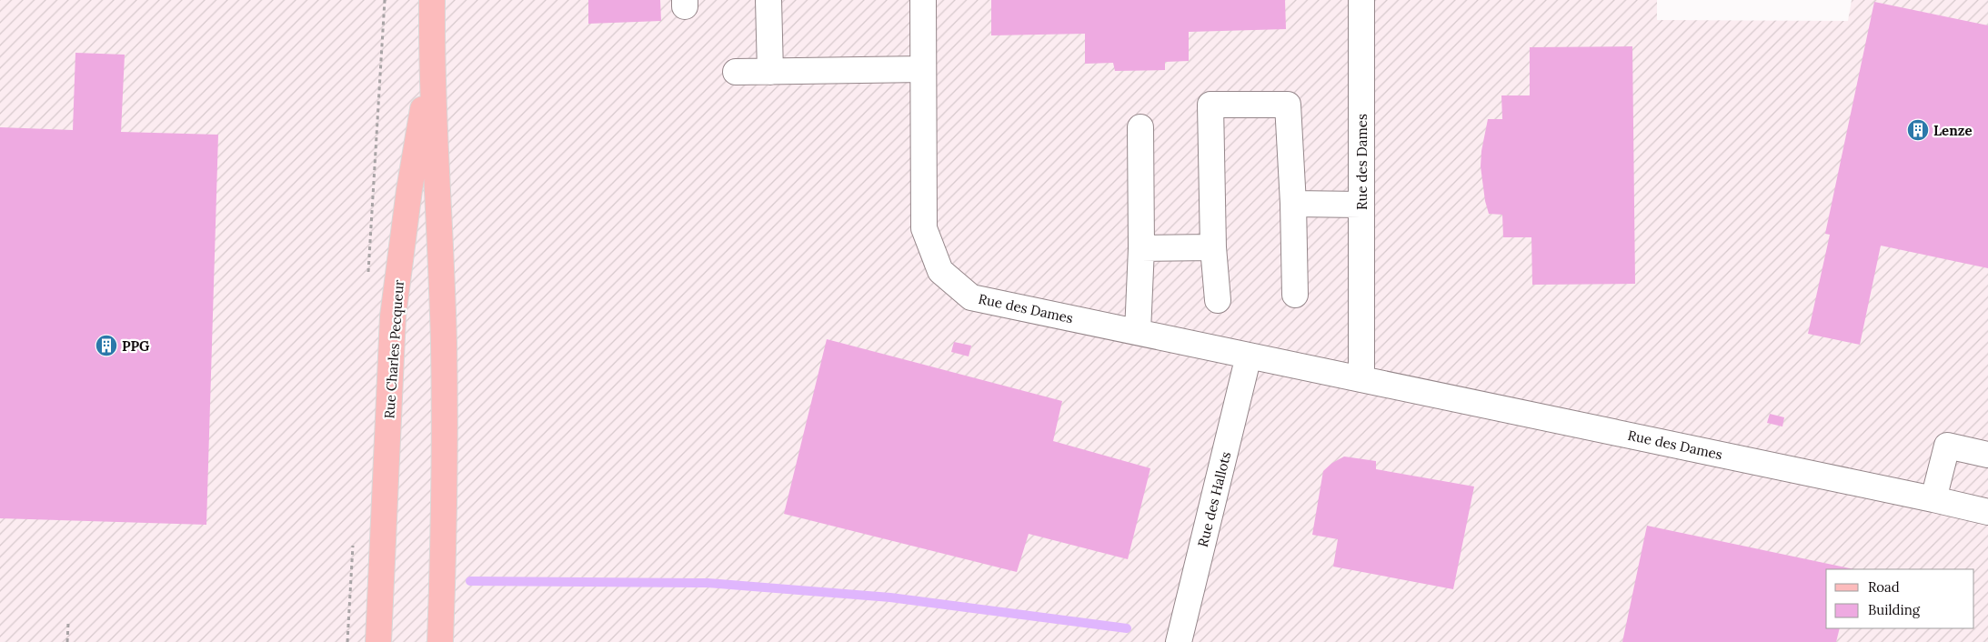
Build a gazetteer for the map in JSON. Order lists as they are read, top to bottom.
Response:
{
  "streets": {
    "main road": ["Rue Charles Pecqueur"],
    "street": ["Rue des Dames", "Rue des Hallots"]
  },
  "crossings": [
    ["Rue des Dames", "Rue des Hallots"]
  ],
  "places": {
    "building": ["Lenze", "PPG"]
  },
  "legend": ["Road", "Building"]
}
